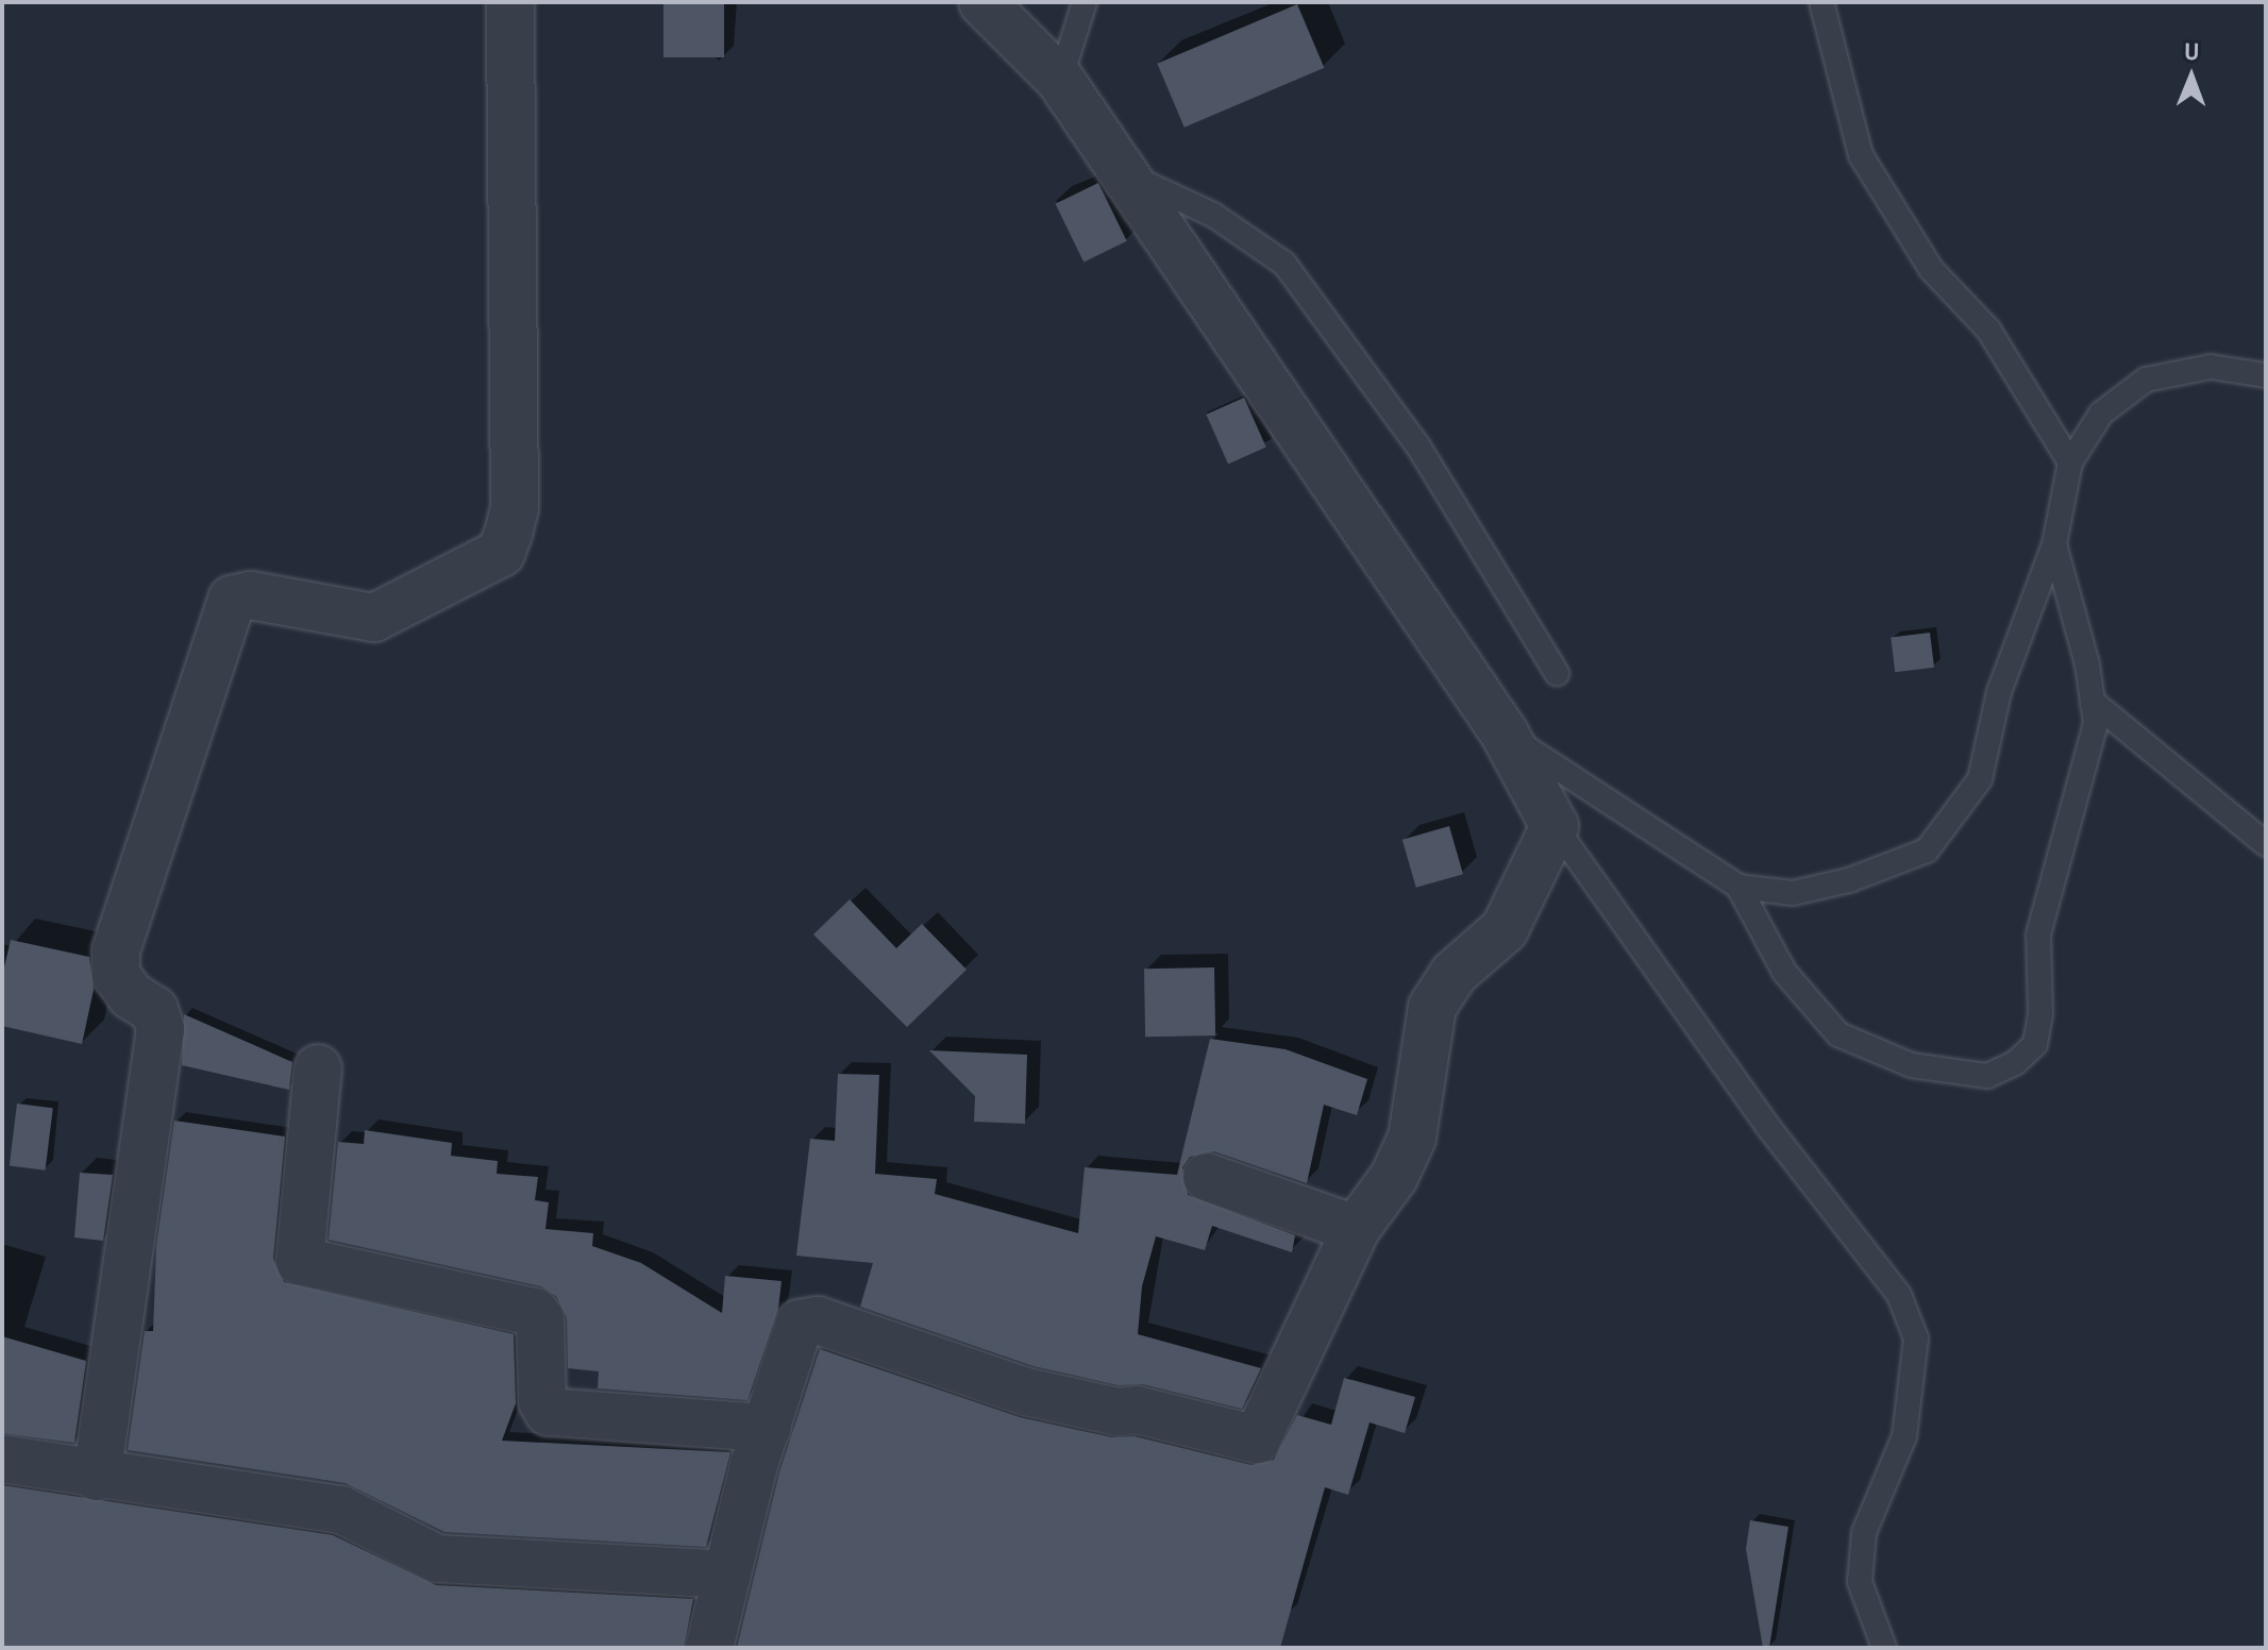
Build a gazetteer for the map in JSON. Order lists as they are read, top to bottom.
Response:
{
  "north": "top"
}
